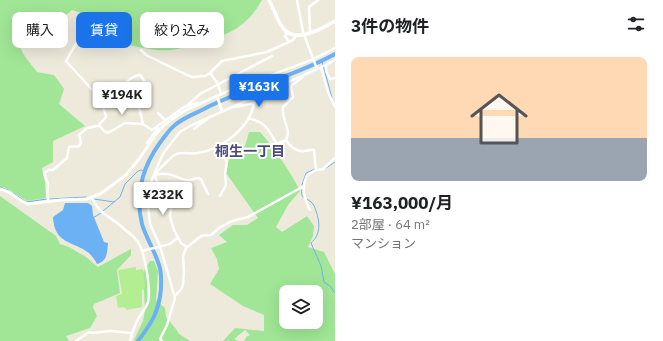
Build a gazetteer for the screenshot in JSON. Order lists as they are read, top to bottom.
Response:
{
  "districts": ["桐生一丁目"],
  "page": {
    "heading": "3件の物件",
    "chip": ["購入", "賃貸", "絞り込み"],
    "list": [
      {
        "name": "¥163,000/月",
        "note": "2部屋 · 64 m² · マンション"
      }
    ],
    "price": ["¥163K", "¥194K", "¥232K"]
  }
}
